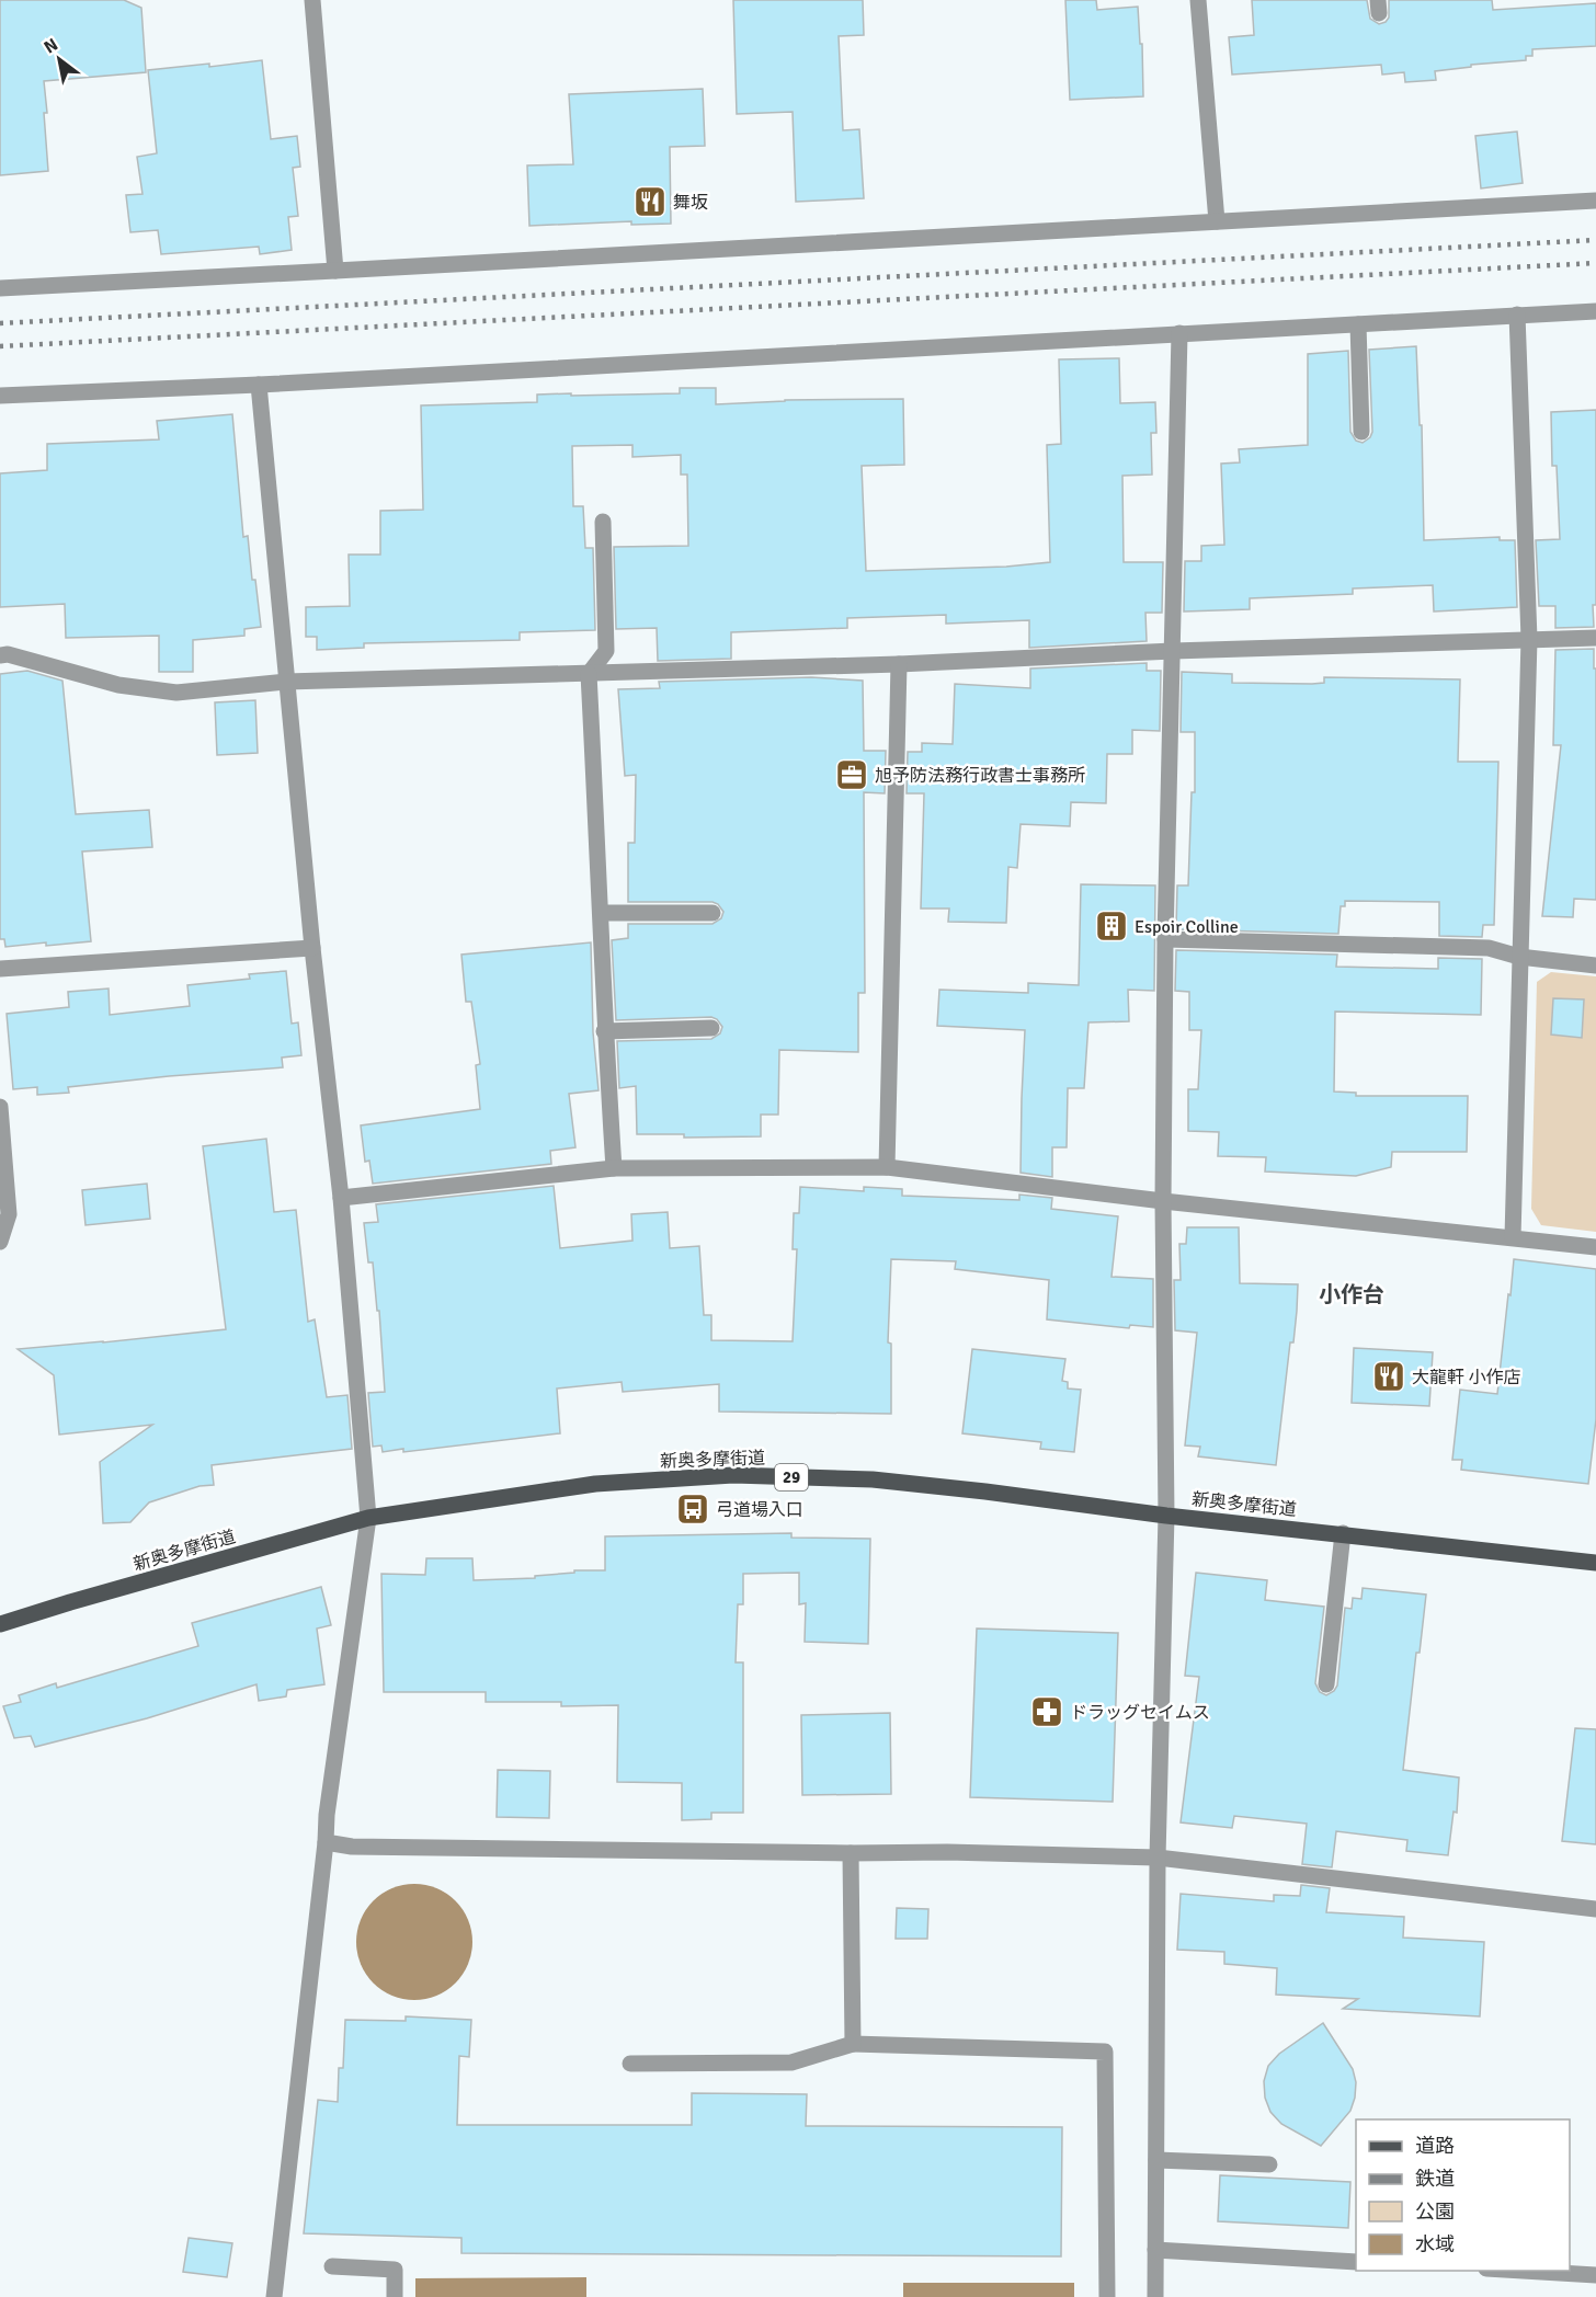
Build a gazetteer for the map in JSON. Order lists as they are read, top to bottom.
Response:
{
  "streets": {
    "main road": ["新奥多摩街道", "29"]
  },
  "districts": ["小作台"],
  "places": {
    "restaurant": ["舞坂", "大龍軒 小作店"],
    "office": ["旭予防法務行政書士事務所"],
    "building": ["Espoir Colline"],
    "bus stop": ["弓道場入口"],
    "pharmacy": ["ドラッグセイムス"]
  },
  "legend": [
    "道路",
    "鉄道",
    "公園",
    "水域"
  ],
  "north": "top left"
}
